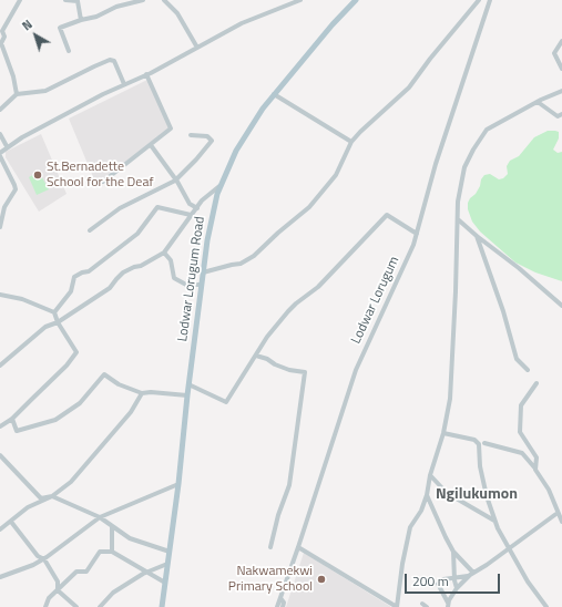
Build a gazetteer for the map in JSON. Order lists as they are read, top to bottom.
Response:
{
  "streets": {
    "main road": ["Lodwar Lorugum Road"],
    "street": ["Lodwar Lorugum"]
  },
  "districts": ["Ngilukumon"],
  "places": ["St.Bernadette School for the Deaf", "Nakwamekwi Primary School"],
  "scale_bar": "200 m",
  "north": "top left"
}
